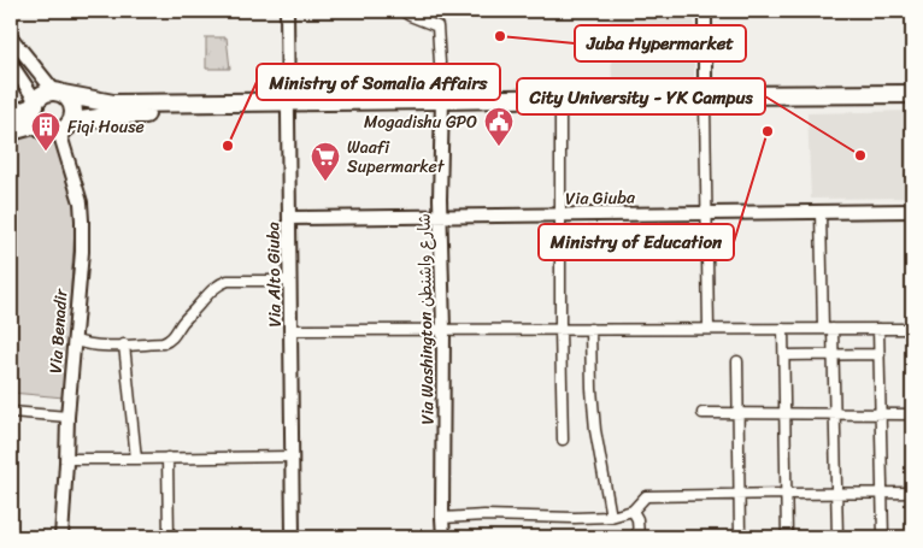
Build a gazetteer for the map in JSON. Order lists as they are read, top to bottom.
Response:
{
  "streets": {
    "street": [
      "Via Giuba",
      "Via Alto Giuba",
      "Via Washington شارع واشنطن",
      "Via Benadir"
    ]
  },
  "crossings": [
    ["Via Giuba", "Via Alto Giuba"],
    ["Via Giuba", "Via Washington شارع واشنطن"]
  ],
  "places": {
    "other": [
      "Juba Hypermarket",
      "Ministry of Education",
      "Ministry of Somalia Affairs",
      "City University - YK Campus"
    ],
    "public building": ["Mogadishu GPO"],
    "building": ["Fiqi House"],
    "supermarket": ["Waafi Supermarket"]
  }
}
